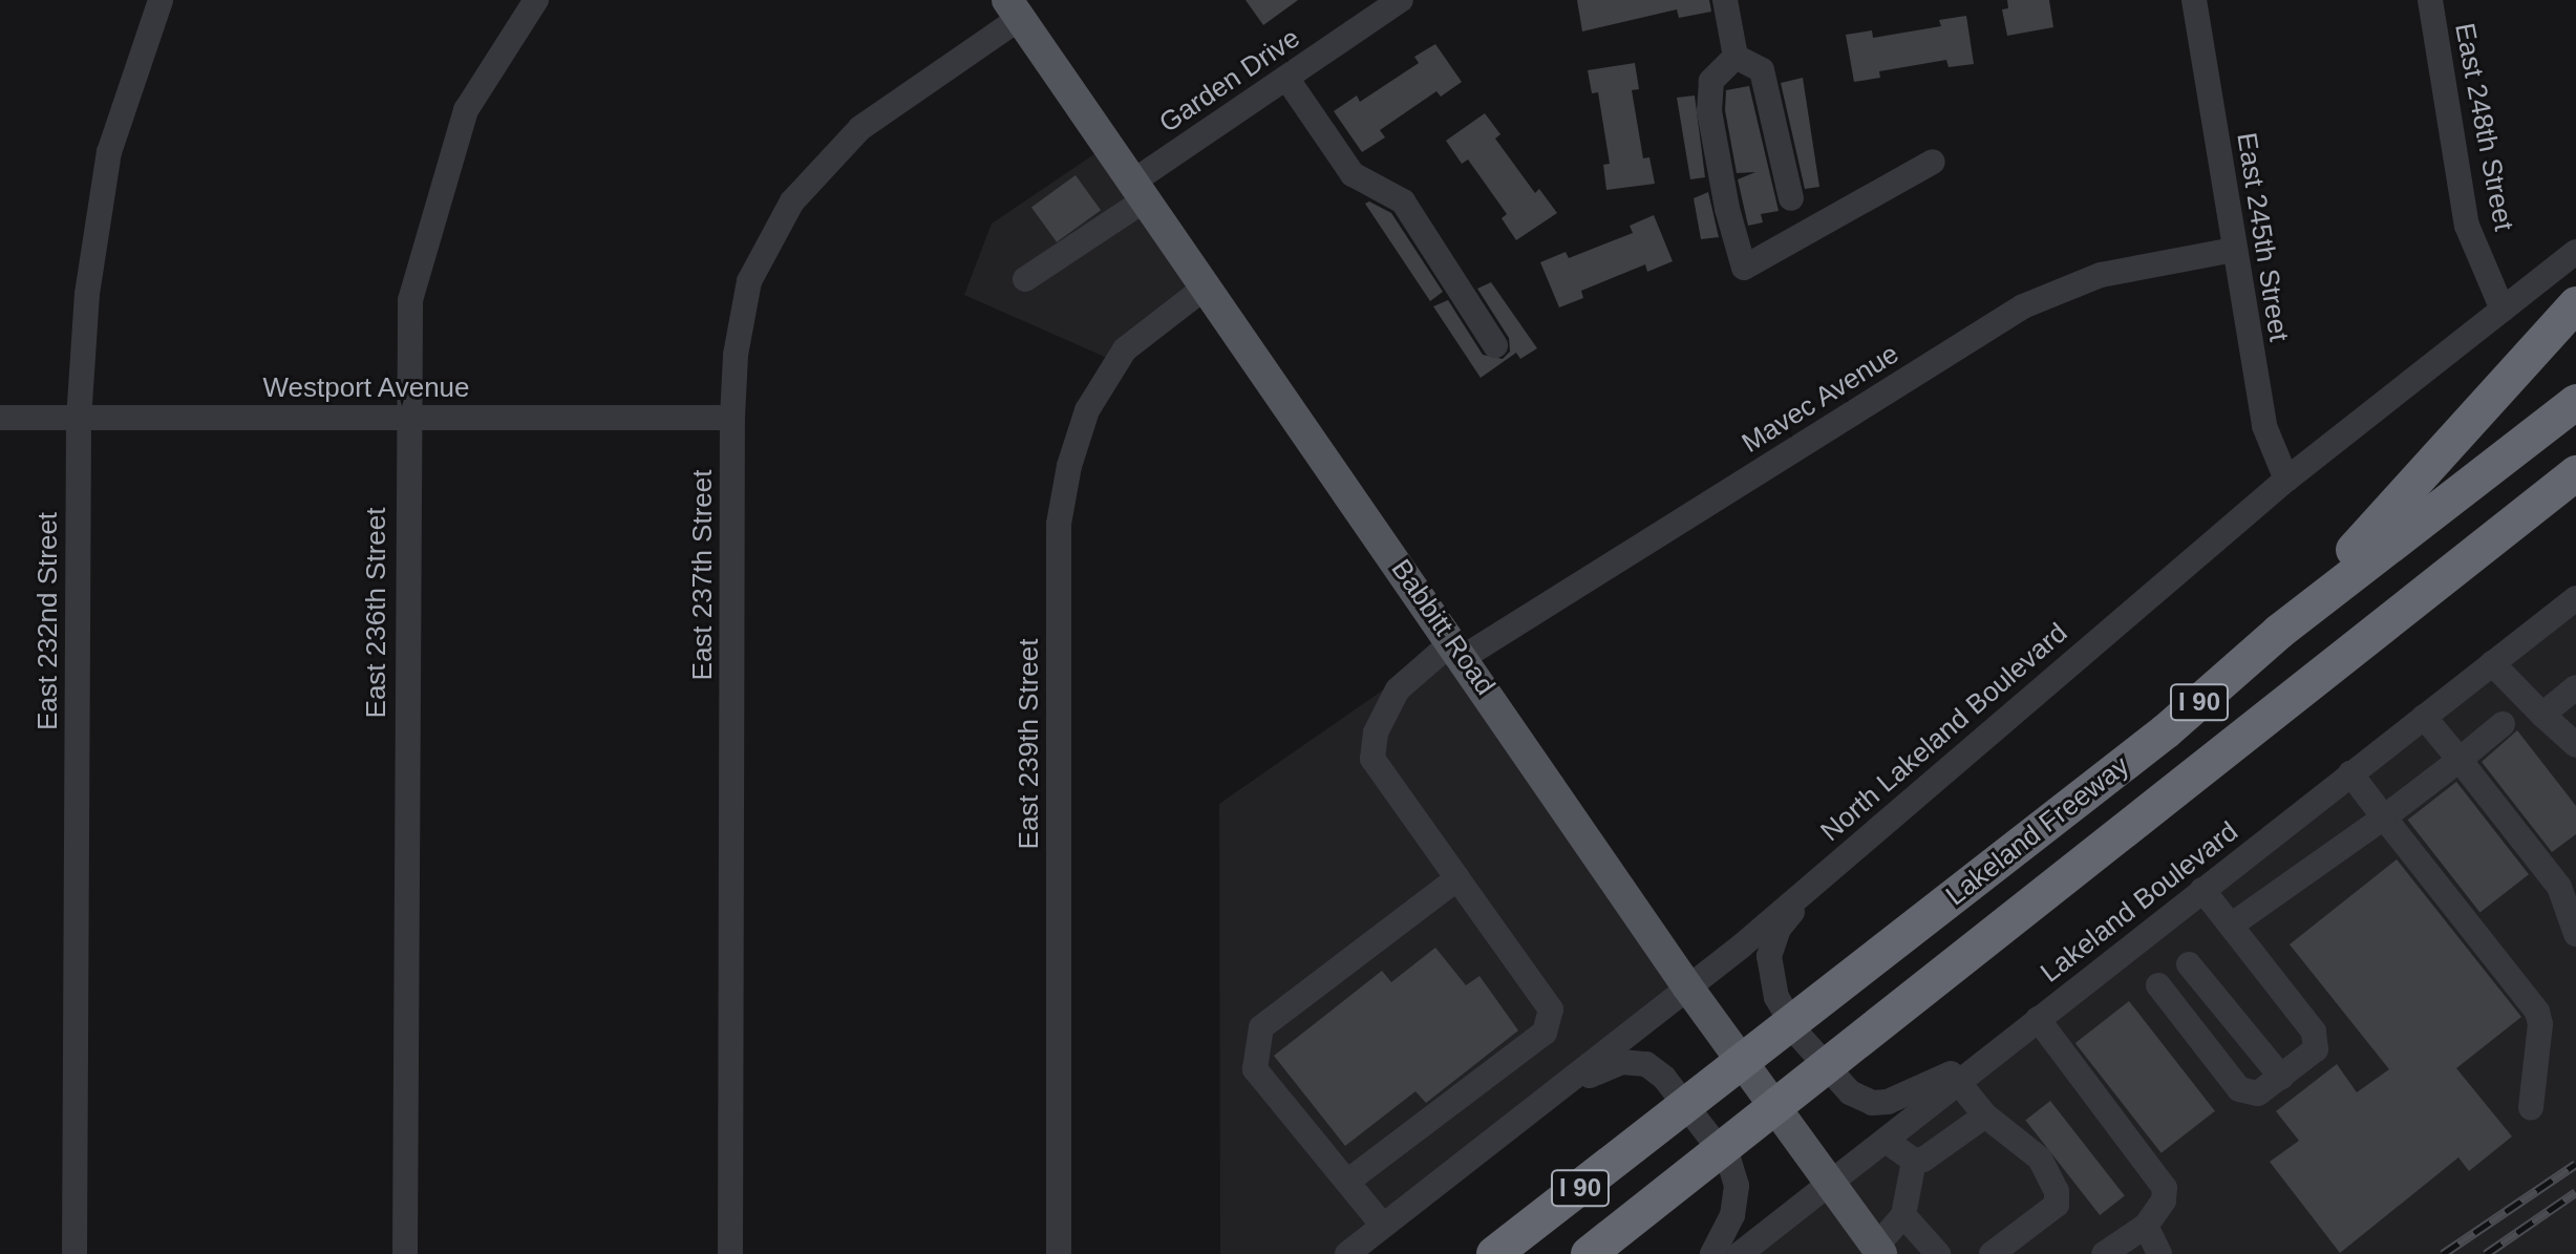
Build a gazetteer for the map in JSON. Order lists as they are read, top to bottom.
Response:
{
  "streets": {
    "highway": ["I 90", "Lakeland Freeway"],
    "main road": ["Babbitt Road"],
    "street": [
      "Garden Drive",
      "East 248th Street",
      "East 245th Street",
      "Westport Avenue",
      "Mavec Avenue",
      "East 237th Street",
      "East 236th Street",
      "East 232nd Street",
      "North Lakeland Boulevard",
      "East 239th Street",
      "Lakeland Boulevard"
    ]
  },
  "crossings": [
    ["Garden Drive", "Babbitt Road"],
    ["East 248th Street", "North Lakeland Boulevard"],
    ["East 245th Street", "Mavec Avenue"],
    ["East 245th Street", "North Lakeland Boulevard"],
    ["Westport Avenue", "East 237th Street"],
    ["Westport Avenue", "East 236th Street"],
    ["Westport Avenue", "East 232nd Street"],
    ["Mavec Avenue", "Babbitt Road"],
    ["East 237th Street", "Babbitt Road"],
    ["Babbitt Road", "North Lakeland Boulevard"],
    ["Babbitt Road", "East 239th Street"],
    ["Babbitt Road", "Lakeland Boulevard"]
  ]
}
